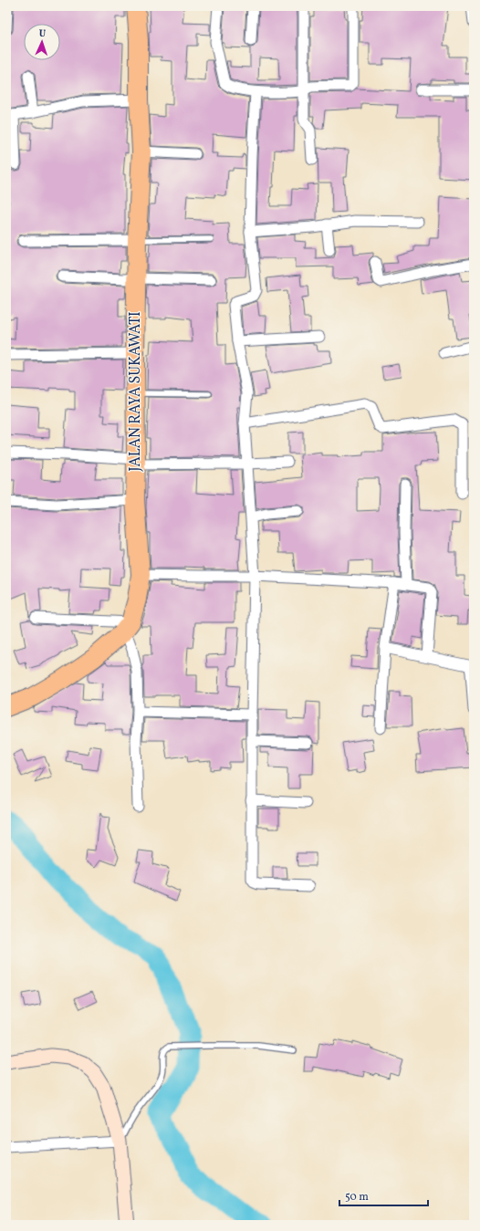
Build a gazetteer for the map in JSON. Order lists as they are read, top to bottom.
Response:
{
  "streets": {
    "highway": ["JALAN RAYA SUKAWATI"]
  },
  "scale_bar": "50 m",
  "north": "top"
}
